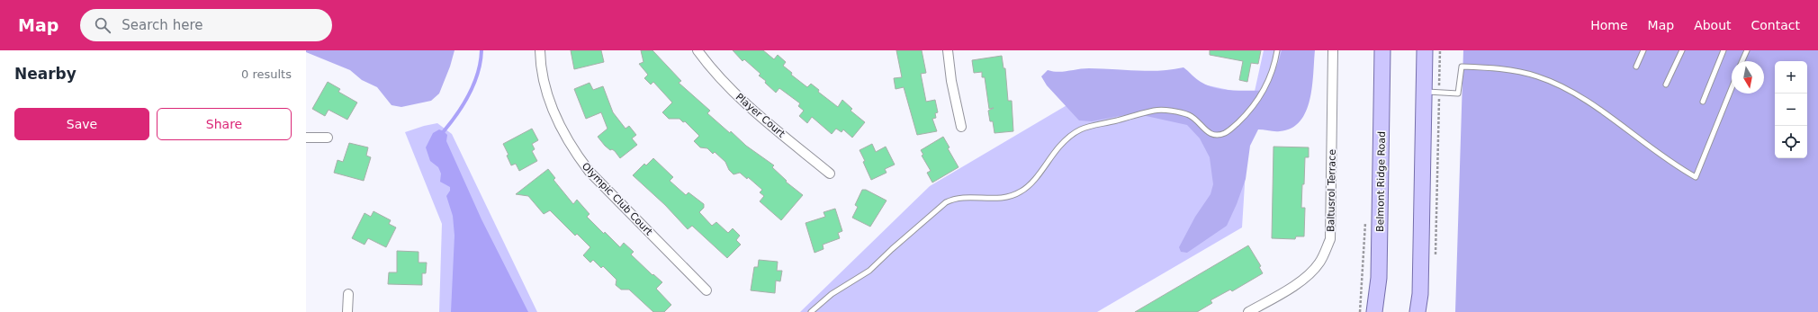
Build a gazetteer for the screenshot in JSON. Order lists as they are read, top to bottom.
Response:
{
  "streets": {
    "main road": ["Belmont Ridge Road"],
    "street": ["Player Court", "Baltusrol Terrace", "Olympic Club Court"]
  },
  "north": "bottom",
  "page": {
    "header": "Map",
    "search": "Search here",
    "nav": [
      "Home",
      "Map",
      "About",
      "Contact"
    ],
    "heading": ["Nearby", "0 results"],
    "map_buttons": ["+", "−"],
    "buttons": ["Save", "Share"]
  }
}
